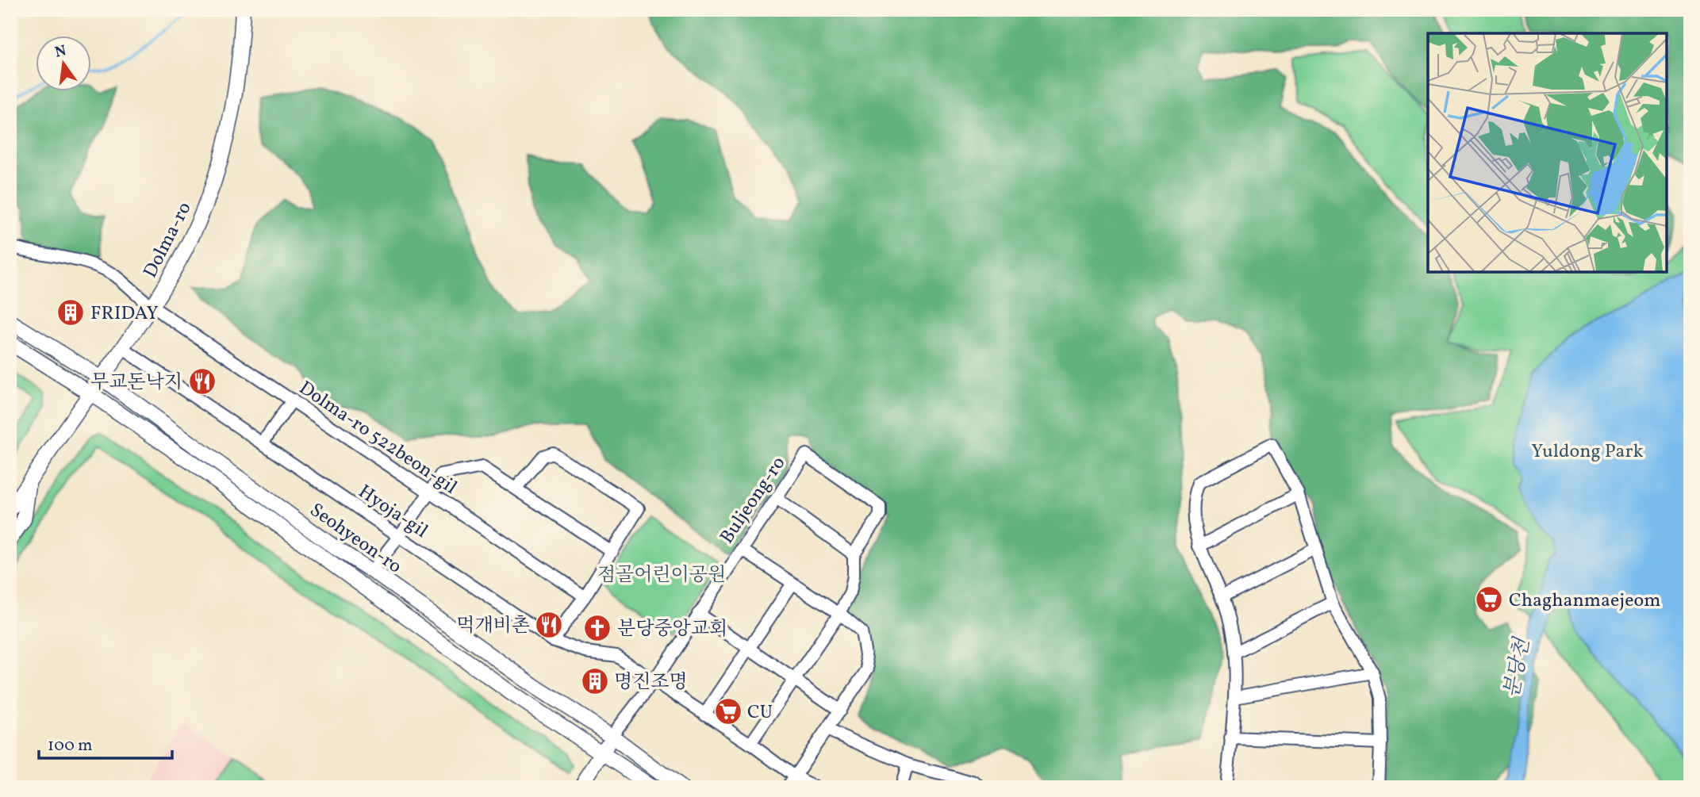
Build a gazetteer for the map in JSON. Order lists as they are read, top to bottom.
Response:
{
  "streets": {
    "main road": ["Dolma-ro", "Buljeong-ro", "Seohyeon-ro"],
    "street": ["Dolma-ro 522beon-gil", "Hyoja-gil"]
  },
  "crossings": [
    ["Dolma-ro", "Dolma-ro 522beon-gil"],
    ["Dolma-ro", "Hyoja-gil"],
    ["Dolma-ro", "Seohyeon-ro"],
    ["Buljeong-ro", "Hyoja-gil"],
    ["Buljeong-ro", "Seohyeon-ro"]
  ],
  "water": ["분당천"],
  "parks": ["Yuldong Park", "점골어린이공원"],
  "places": {
    "building": ["FRIDAY", "명진조명"],
    "restaurant": ["무교돈낙지", "먹개비촌"],
    "supermarket": ["Chaghanmaejeom", "CU"],
    "church": ["분당중앙교회"]
  },
  "scale_bar": "100 m",
  "north": "top"
}
